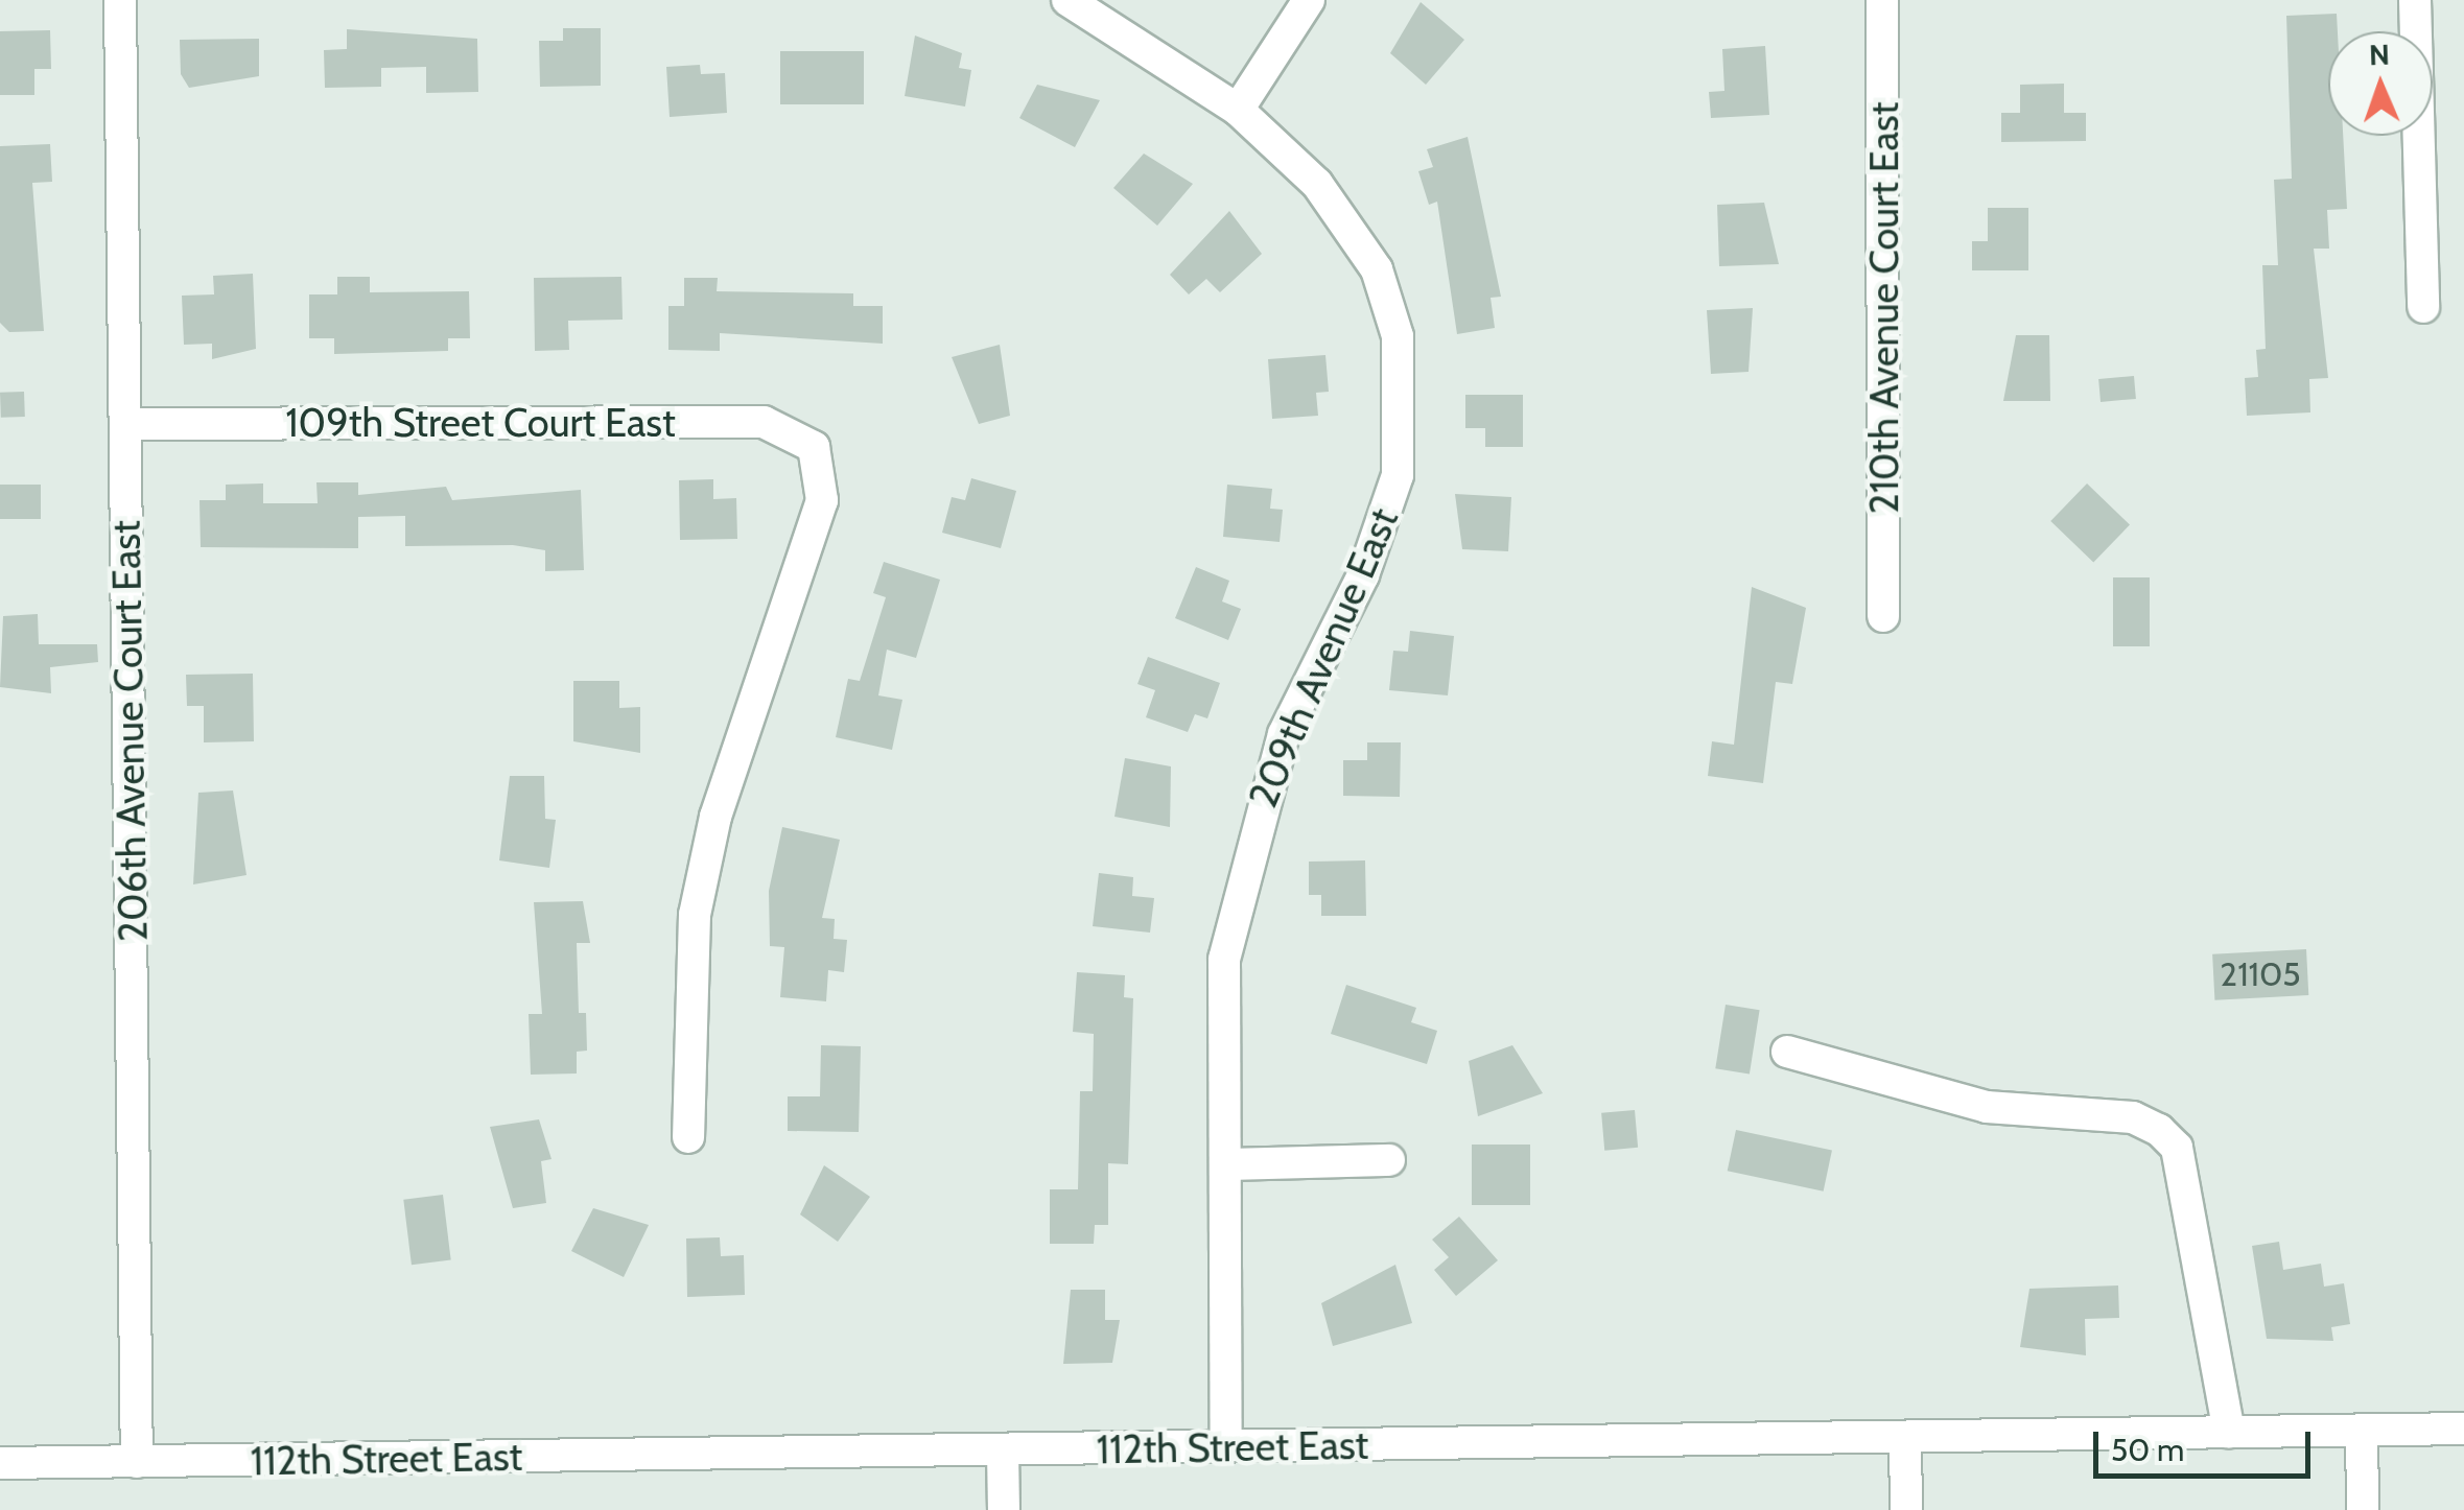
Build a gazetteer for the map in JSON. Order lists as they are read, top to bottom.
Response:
{
  "streets": {
    "street": [
      "210th Avenue Court East",
      "109th Street Court East",
      "209th Avenue East",
      "206th Avenue Court East",
      "112th Street East"
    ]
  },
  "crossings": [
    ["109th Street Court East", "206th Avenue Court East"],
    ["209th Avenue East", "112th Street East"],
    ["206th Avenue Court East", "112th Street East"]
  ],
  "house_numbers": ["21105"],
  "scale_bar": "50 m",
  "north": "top"
}
